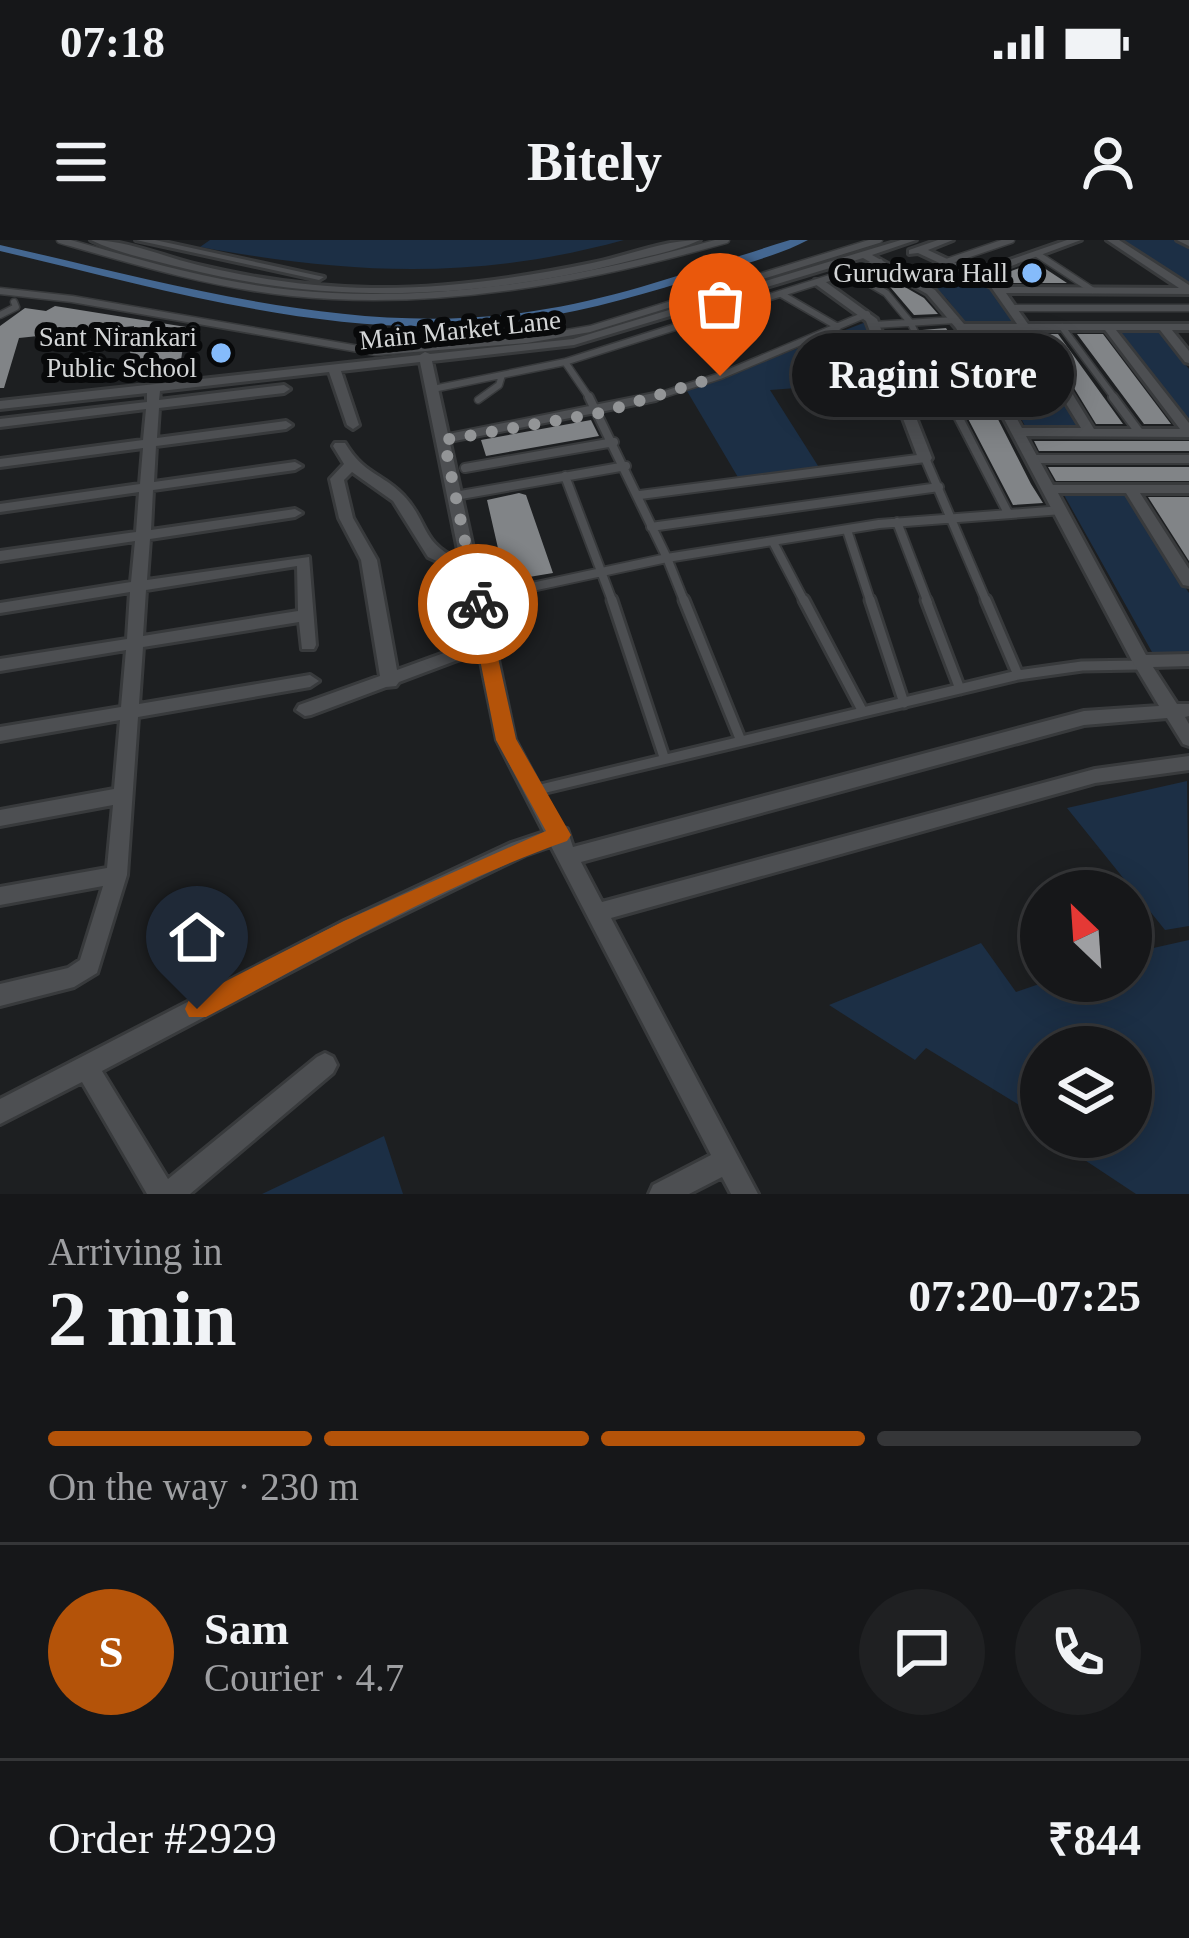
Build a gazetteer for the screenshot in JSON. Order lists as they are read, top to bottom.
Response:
{
  "streets": {
    "street": ["Main Market Lane"]
  },
  "places": ["Gurudwara Hall", "Sant Nirankari Public School", "Ragini Store"],
  "north": "top left",
  "page": {
    "status": "07:18",
    "header": "Bitely",
    "bubble": "Ragini Store",
    "heading": ["2 min", "Arriving in", "07:20–07:25"],
    "panel": [
      "Sam",
      "Courier · 4.7",
      "Order #2929",
      "₹844"
    ],
    "bar": "On the way · 230 m",
    "round": "S"
  }
}
